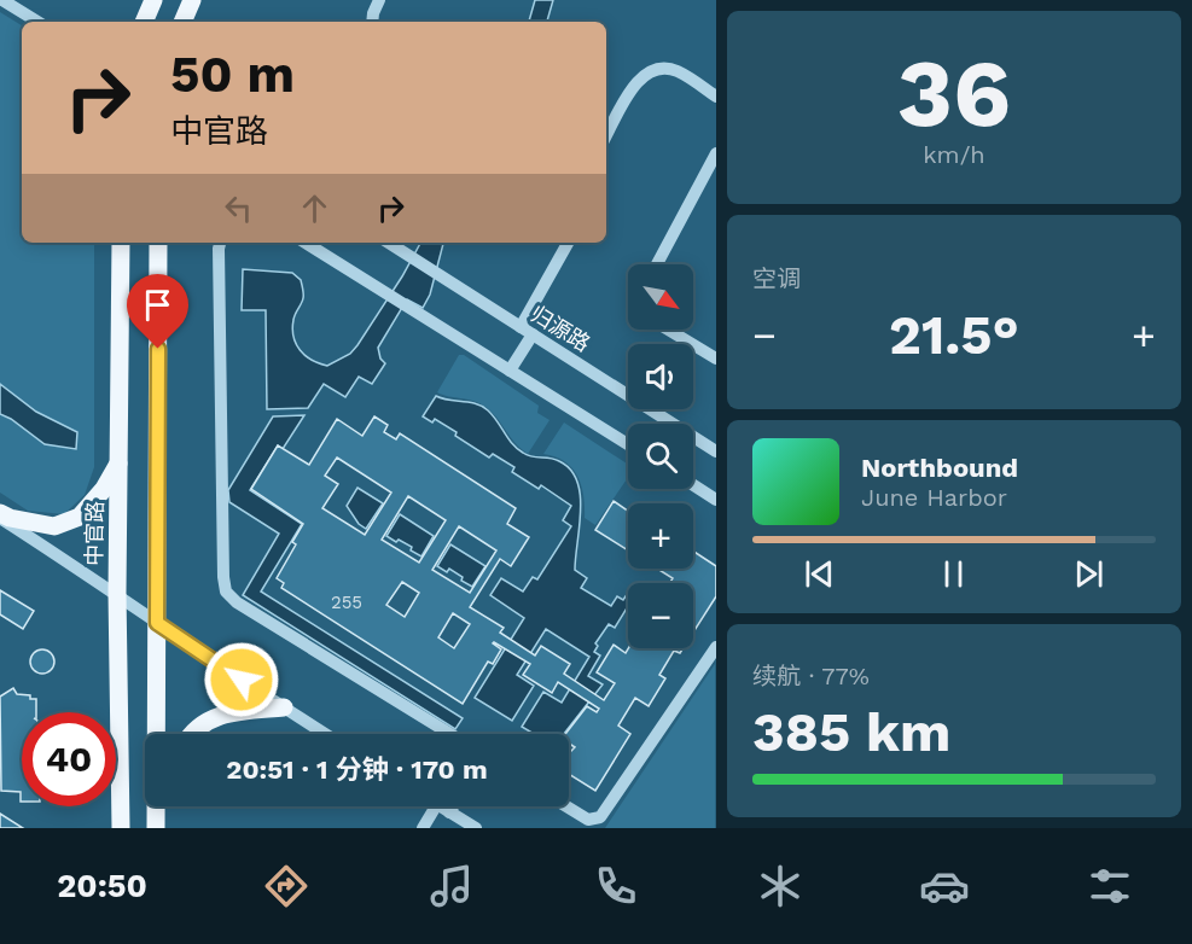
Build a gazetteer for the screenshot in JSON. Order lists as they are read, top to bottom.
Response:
{
  "streets": {
    "main road": ["中官路"],
    "street": ["归源路"]
  },
  "house_numbers": ["255"],
  "north": "bottom right",
  "page": {
    "tile": [
      ["36", "km/h"],
      "空调",
      ["续航 · 77%", "385 km"]
    ],
    "turn": ["50 m", "中官路"],
    "map_buttons": ["+", "−"],
    "heat": ["−", "21.5°", "+"],
    "song": ["Northbound", "June Harbor"],
    "limit": "40",
    "trip": "20:51 · 1 分钟 · 170 m",
    "tabs": "20:50"
  }
}
